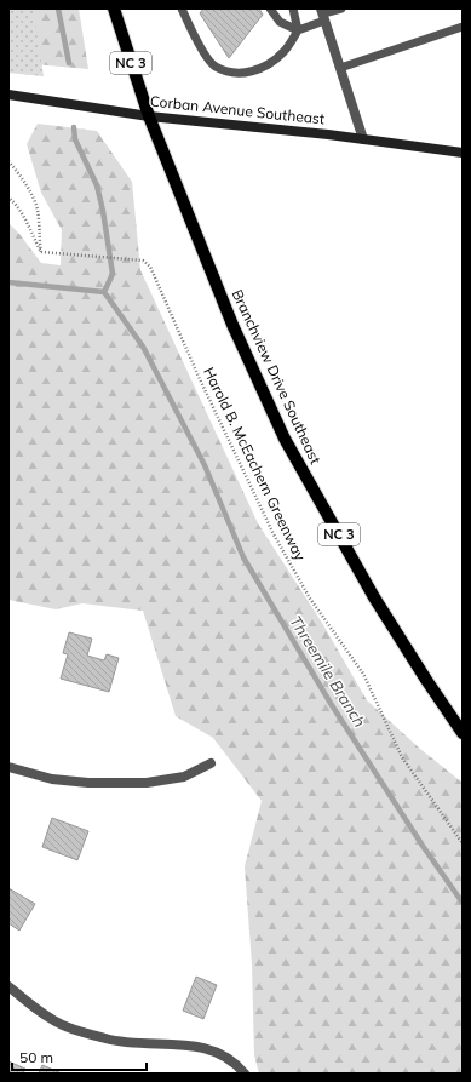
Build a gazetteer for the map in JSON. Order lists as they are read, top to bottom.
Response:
{
  "streets": {
    "main road": ["NC 3", "Corban Avenue Southeast", "Branchview Drive Southeast"],
    "path": ["Harold B. McEachern Greenway"]
  },
  "crossings": [
    ["Corban Avenue Southeast", "Branchview Drive Southeast"]
  ],
  "water": ["Threemile Branch"],
  "scale_bar": "50 m"
}
